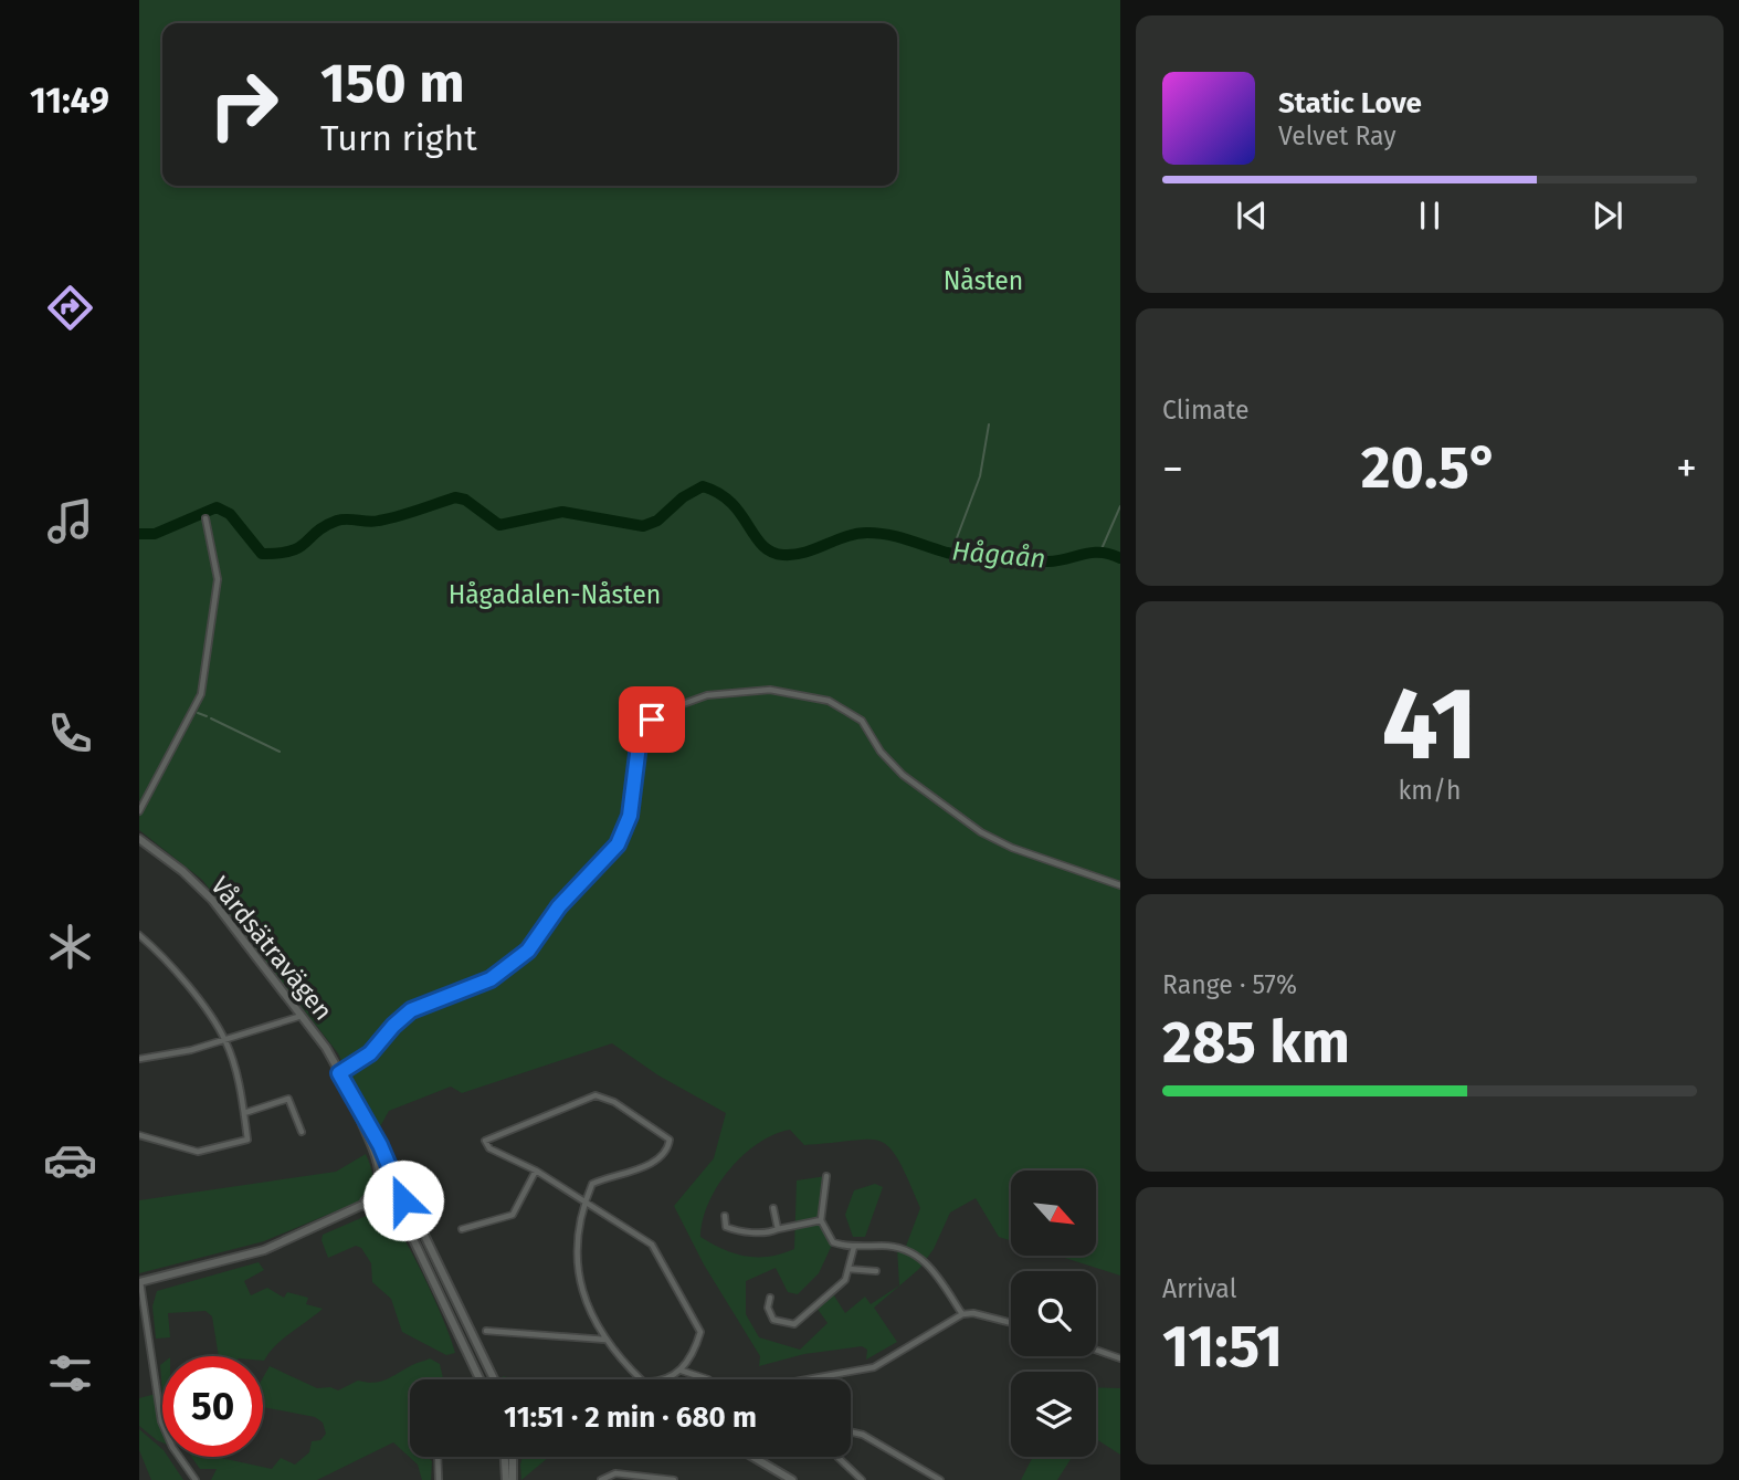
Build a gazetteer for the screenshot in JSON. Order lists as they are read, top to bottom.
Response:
{
  "streets": {
    "street": ["Vårdsätravägen"]
  },
  "water": ["Hågaån"],
  "parks": ["Nåsten", "Hågadalen-Nåsten"],
  "north": "bottom right",
  "page": {
    "tabs": "11:49",
    "turn": ["150 m", "Turn right"],
    "song": ["Static Love", "Velvet Ray"],
    "tile": [
      "Climate",
      ["41", "km/h"],
      ["Range · 57%", "285 km"],
      ["Arrival", "11:51"]
    ],
    "heat": ["−", "20.5°", "+"],
    "limit": "50",
    "trip": "11:51 · 2 min · 680 m"
  }
}
